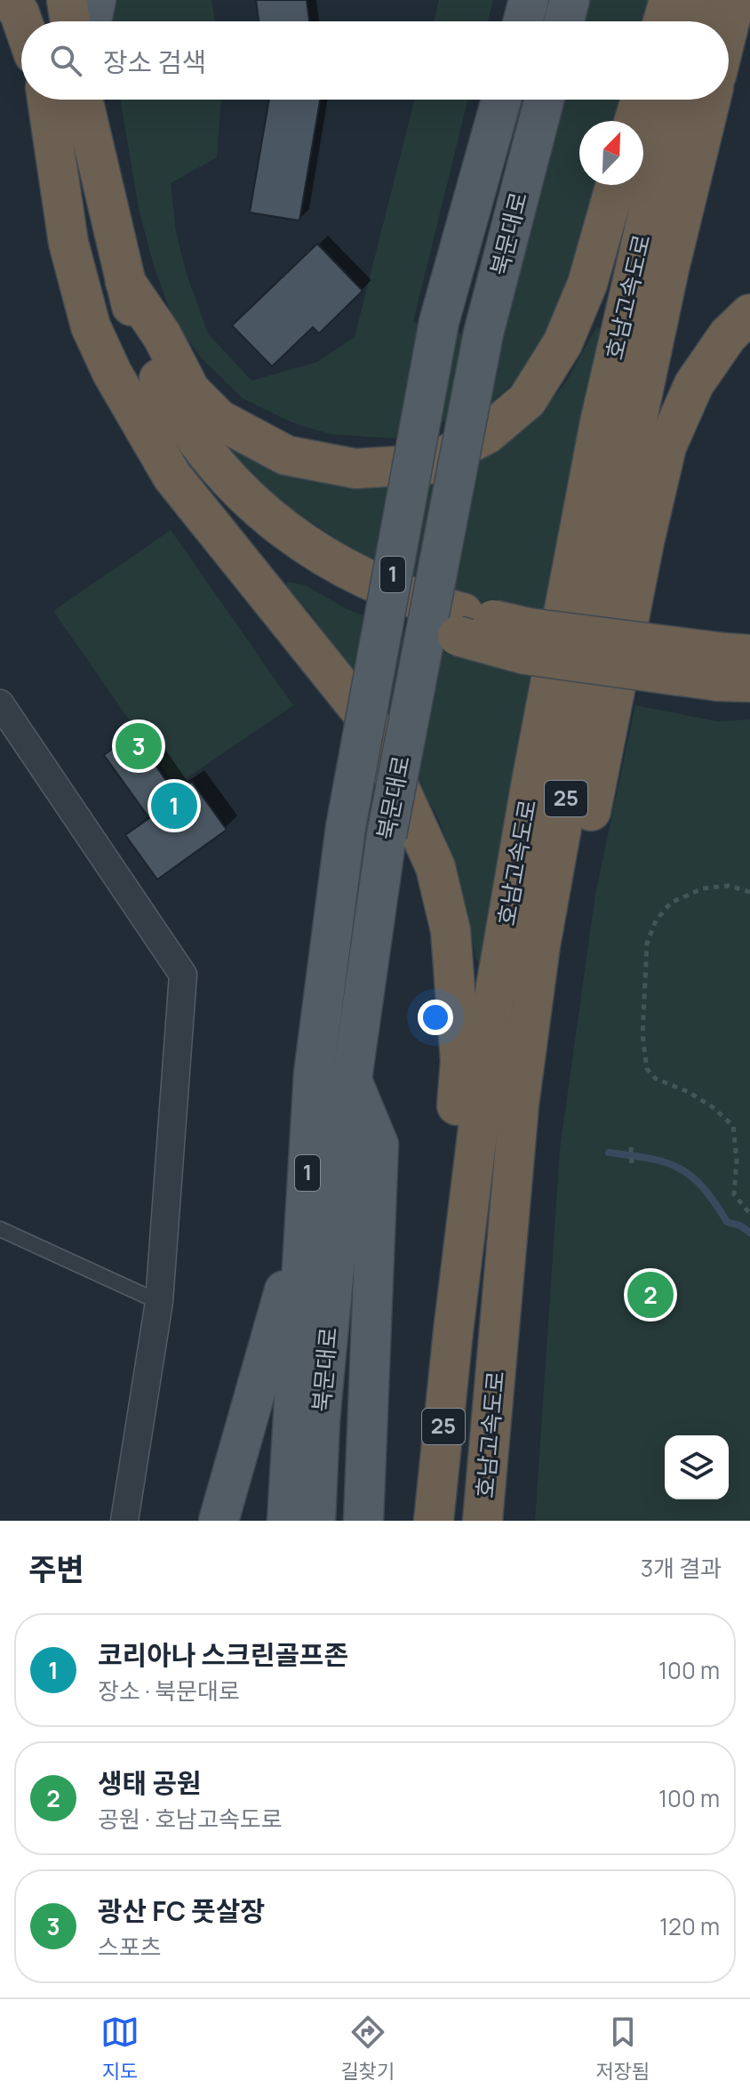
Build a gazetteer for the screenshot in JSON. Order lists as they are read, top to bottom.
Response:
{
  "streets": {
    "highway": ["호남고속도로", "25"],
    "main road": ["북문대로", "1"]
  },
  "north": "top right",
  "page": {
    "search": "장소 검색",
    "pins": ["3", "1", "2"],
    "heading": ["주변", "3개 결과"],
    "list": [
      {
        "mark": "1",
        "name": "코리아나 스크린골프존",
        "note": "장소 · 북문대로",
        "value": "100 m"
      },
      {
        "mark": "2",
        "name": "생태 공원",
        "note": "공원 · 호남고속도로",
        "value": "100 m"
      },
      {
        "mark": "3",
        "name": "광산 FC 풋살장",
        "note": "스포츠",
        "value": "120 m"
      }
    ],
    "nav": ["지도", "길찾기", "저장됨"]
  }
}
